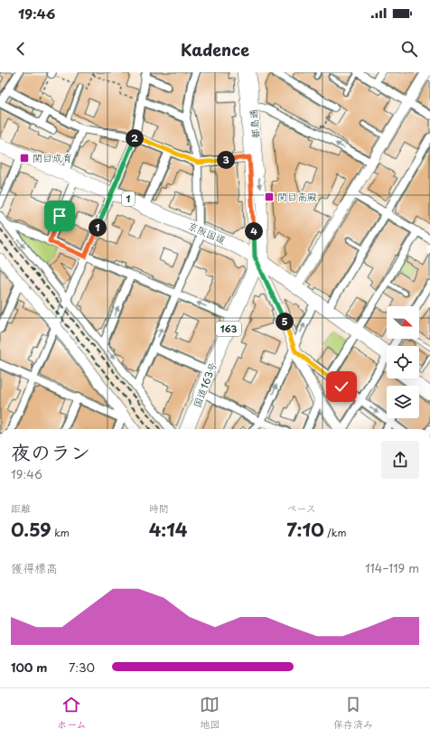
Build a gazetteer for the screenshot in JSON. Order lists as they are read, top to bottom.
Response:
{
  "streets": {
    "highway": [
      "1",
      "京阪国道",
      "163",
      "国道163号"
    ],
    "street": ["都島通"]
  },
  "crossings": [
    ["都島通", "京阪国道"],
    ["都島通", "国道163号"],
    ["京阪国道", "国道163号"],
    ["163", "国道163号"]
  ],
  "places": {
    "transit": ["関目成育", "関目高殿"]
  },
  "north": "right",
  "page": {
    "status": "19:46",
    "header": "Kadence",
    "pins": [
      "2",
      "3",
      "1",
      "4",
      "5"
    ],
    "heading": ["夜のラン", "19:46"],
    "stats": [
      ["距離", "0.59 km"],
      ["時間", "4:14"],
      ["ペース", "7:10 /km"]
    ],
    "chart": ["獲得標高", "114–119 m"],
    "list": [
      {
        "name": "100 m",
        "note": "7:30"
      }
    ],
    "tabs": ["ホーム", "地図", "保存済み"]
  }
}
